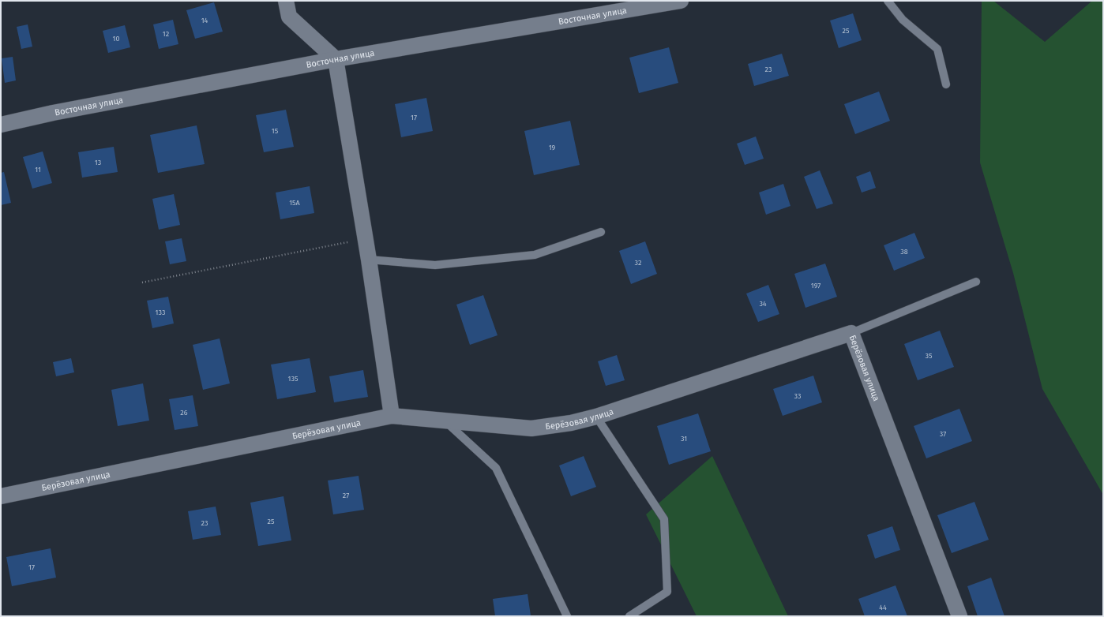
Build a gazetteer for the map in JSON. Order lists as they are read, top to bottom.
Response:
{
  "streets": {
    "street": ["Восточная улица", "Берёзовая улица"]
  },
  "house_numbers": [
    "14",
    "25",
    "12",
    "10",
    "23",
    "17",
    "15",
    "19",
    "13",
    "11",
    "15А",
    "38",
    "32",
    "197",
    "34",
    "133",
    "35",
    "135",
    "33",
    "26",
    "37",
    "31",
    "27",
    "25",
    "23",
    "17",
    "44"
  ]
}
